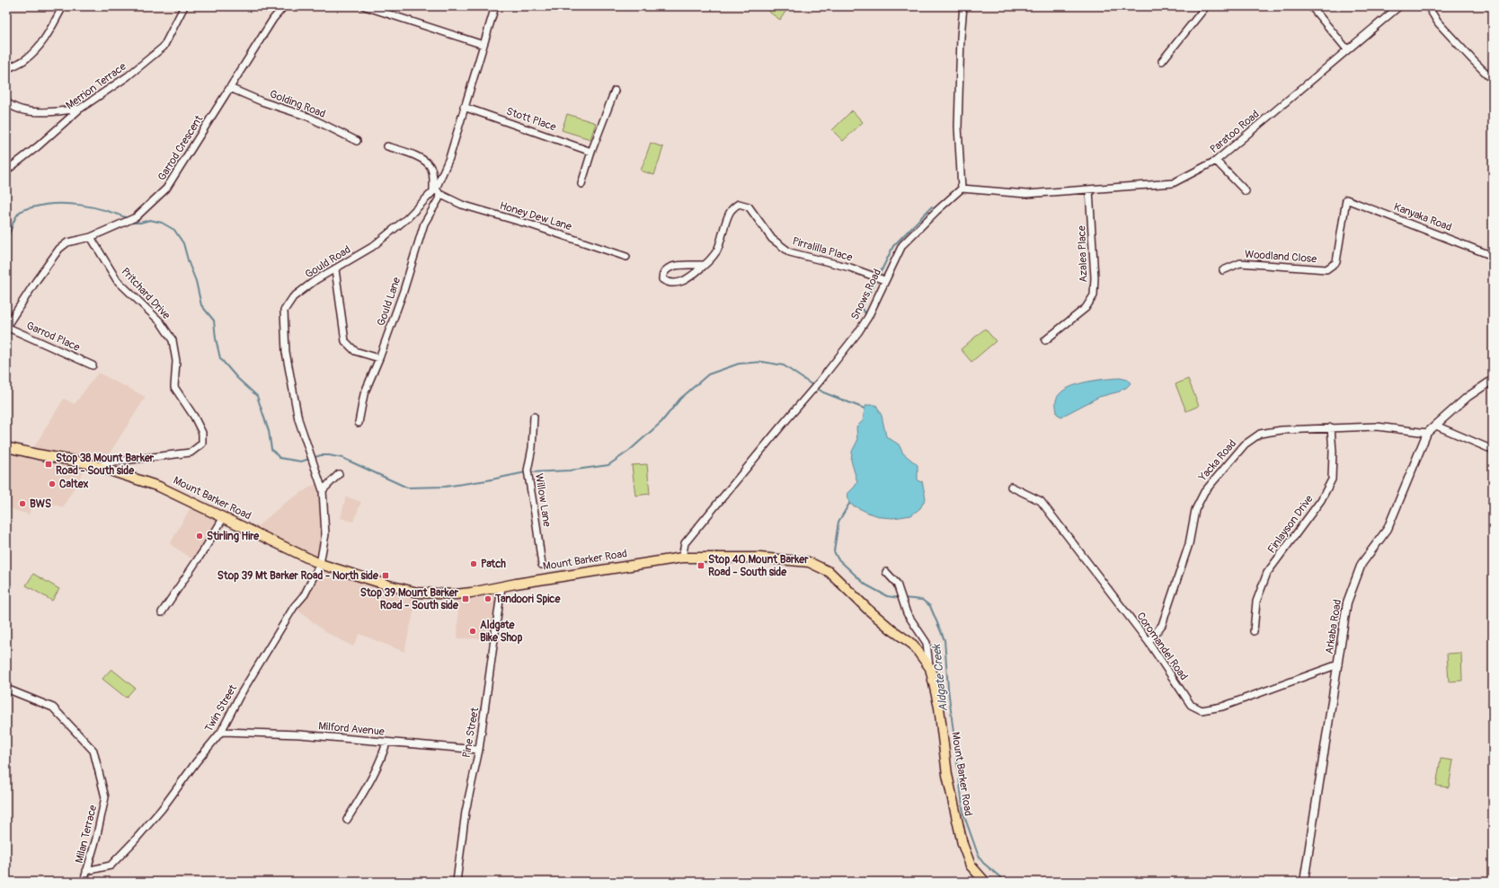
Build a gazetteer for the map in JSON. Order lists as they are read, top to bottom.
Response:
{
  "streets": {
    "main road": ["Mount Barker Road"],
    "street": [
      "Merrion Terrace",
      "Golding Road",
      "Stott Place",
      "Paratoo Road",
      "Garrod Crescent",
      "Honey Dew Lane",
      "Kanyaka Road",
      "Pirralilla Place",
      "Azalea Place",
      "Woodland Close",
      "Gould Road",
      "Pritchard Drive",
      "Snows Road",
      "Gould Lane",
      "Garrod Place",
      "Yacka Road",
      "Willow Lane",
      "Finlayson Drive",
      "Arkaba Road",
      "Coromandel Road",
      "Twin Street",
      "Milford Avenue",
      "Pine Street",
      "Milan Terrace"
    ]
  },
  "crossings": [
    ["Golding Road", "Garrod Crescent"],
    ["Stott Place", "Gould Road"],
    ["Paratoo Road", "Azalea Place"],
    ["Paratoo Road", "Snows Road"],
    ["Garrod Crescent", "Pritchard Drive"],
    ["Garrod Crescent", "Garrod Place"],
    ["Honey Dew Lane", "Gould Road"],
    ["Honey Dew Lane", "Gould Lane"],
    ["Kanyaka Road", "Woodland Close"],
    ["Pirralilla Place", "Snows Road"],
    ["Gould Road", "Gould Lane"],
    ["Gould Road", "Mount Barker Road"],
    ["Gould Road", "Twin Street"],
    ["Pritchard Drive", "Mount Barker Road"],
    ["Snows Road", "Mount Barker Road"],
    ["Yacka Road", "Finlayson Drive"],
    ["Yacka Road", "Arkaba Road"],
    ["Yacka Road", "Coromandel Road"],
    ["Mount Barker Road", "Twin Street"],
    ["Mount Barker Road", "Pine Street"],
    ["Arkaba Road", "Coromandel Road"],
    ["Twin Street", "Milford Avenue"],
    ["Twin Street", "Milan Terrace"],
    ["Milford Avenue", "Pine Street"]
  ],
  "water": ["Aldgate Creek"],
  "places": {
    "transit": [
      "Stop 38 Mount Barker Road - South side",
      "Stop 40 Mount Barker Road - South side",
      "Stop 39 Mt Barker Road - North side",
      "Stop 39 Mount Barker Road - South side"
    ],
    "other": [
      "Caltex",
      "BWS",
      "Stirling Hire",
      "Patch",
      "Tandoori Spice",
      "Aldgate Bike Shop"
    ]
  }
}
